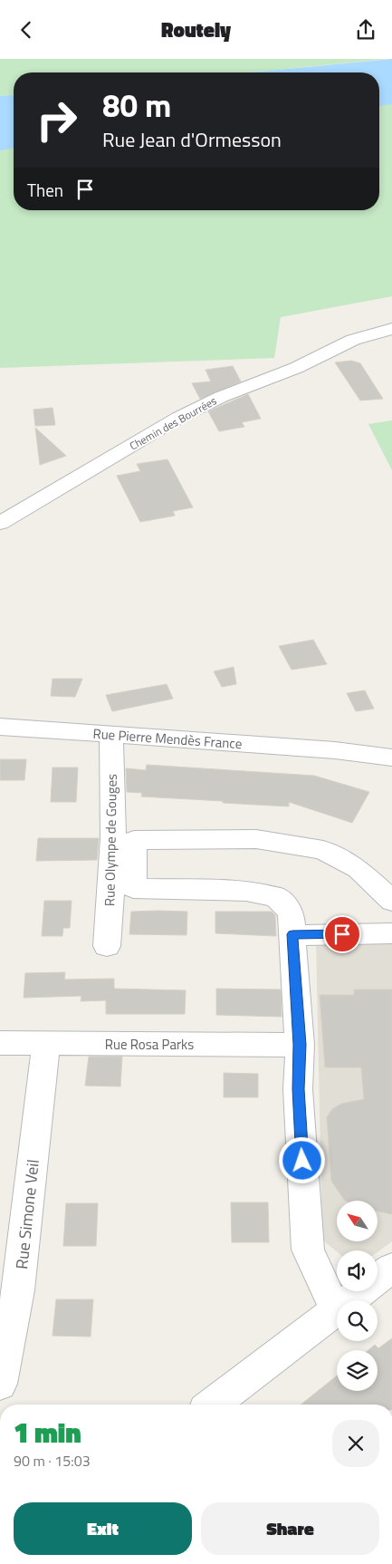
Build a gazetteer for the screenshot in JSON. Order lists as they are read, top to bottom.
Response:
{
  "streets": {
    "street": [
      "Chemin des Bourrées",
      "Rue Pierre Mendès France",
      "Rue Olympe de Gouges",
      "Rue Rosa Parks",
      "Rue Simone Veil"
    ]
  },
  "crossings": [
    ["Rue Pierre Mendès France", "Rue Olympe de Gouges"],
    ["Rue Rosa Parks", "Rue Simone Veil"]
  ],
  "north": "top left",
  "page": {
    "header": "Routely",
    "turn": ["80 m", "Rue Jean d'Ormesson"],
    "then": "Then",
    "heading": ["1 min", "90 m · 15:03"],
    "buttons": ["Exit", "Share"]
  }
}
